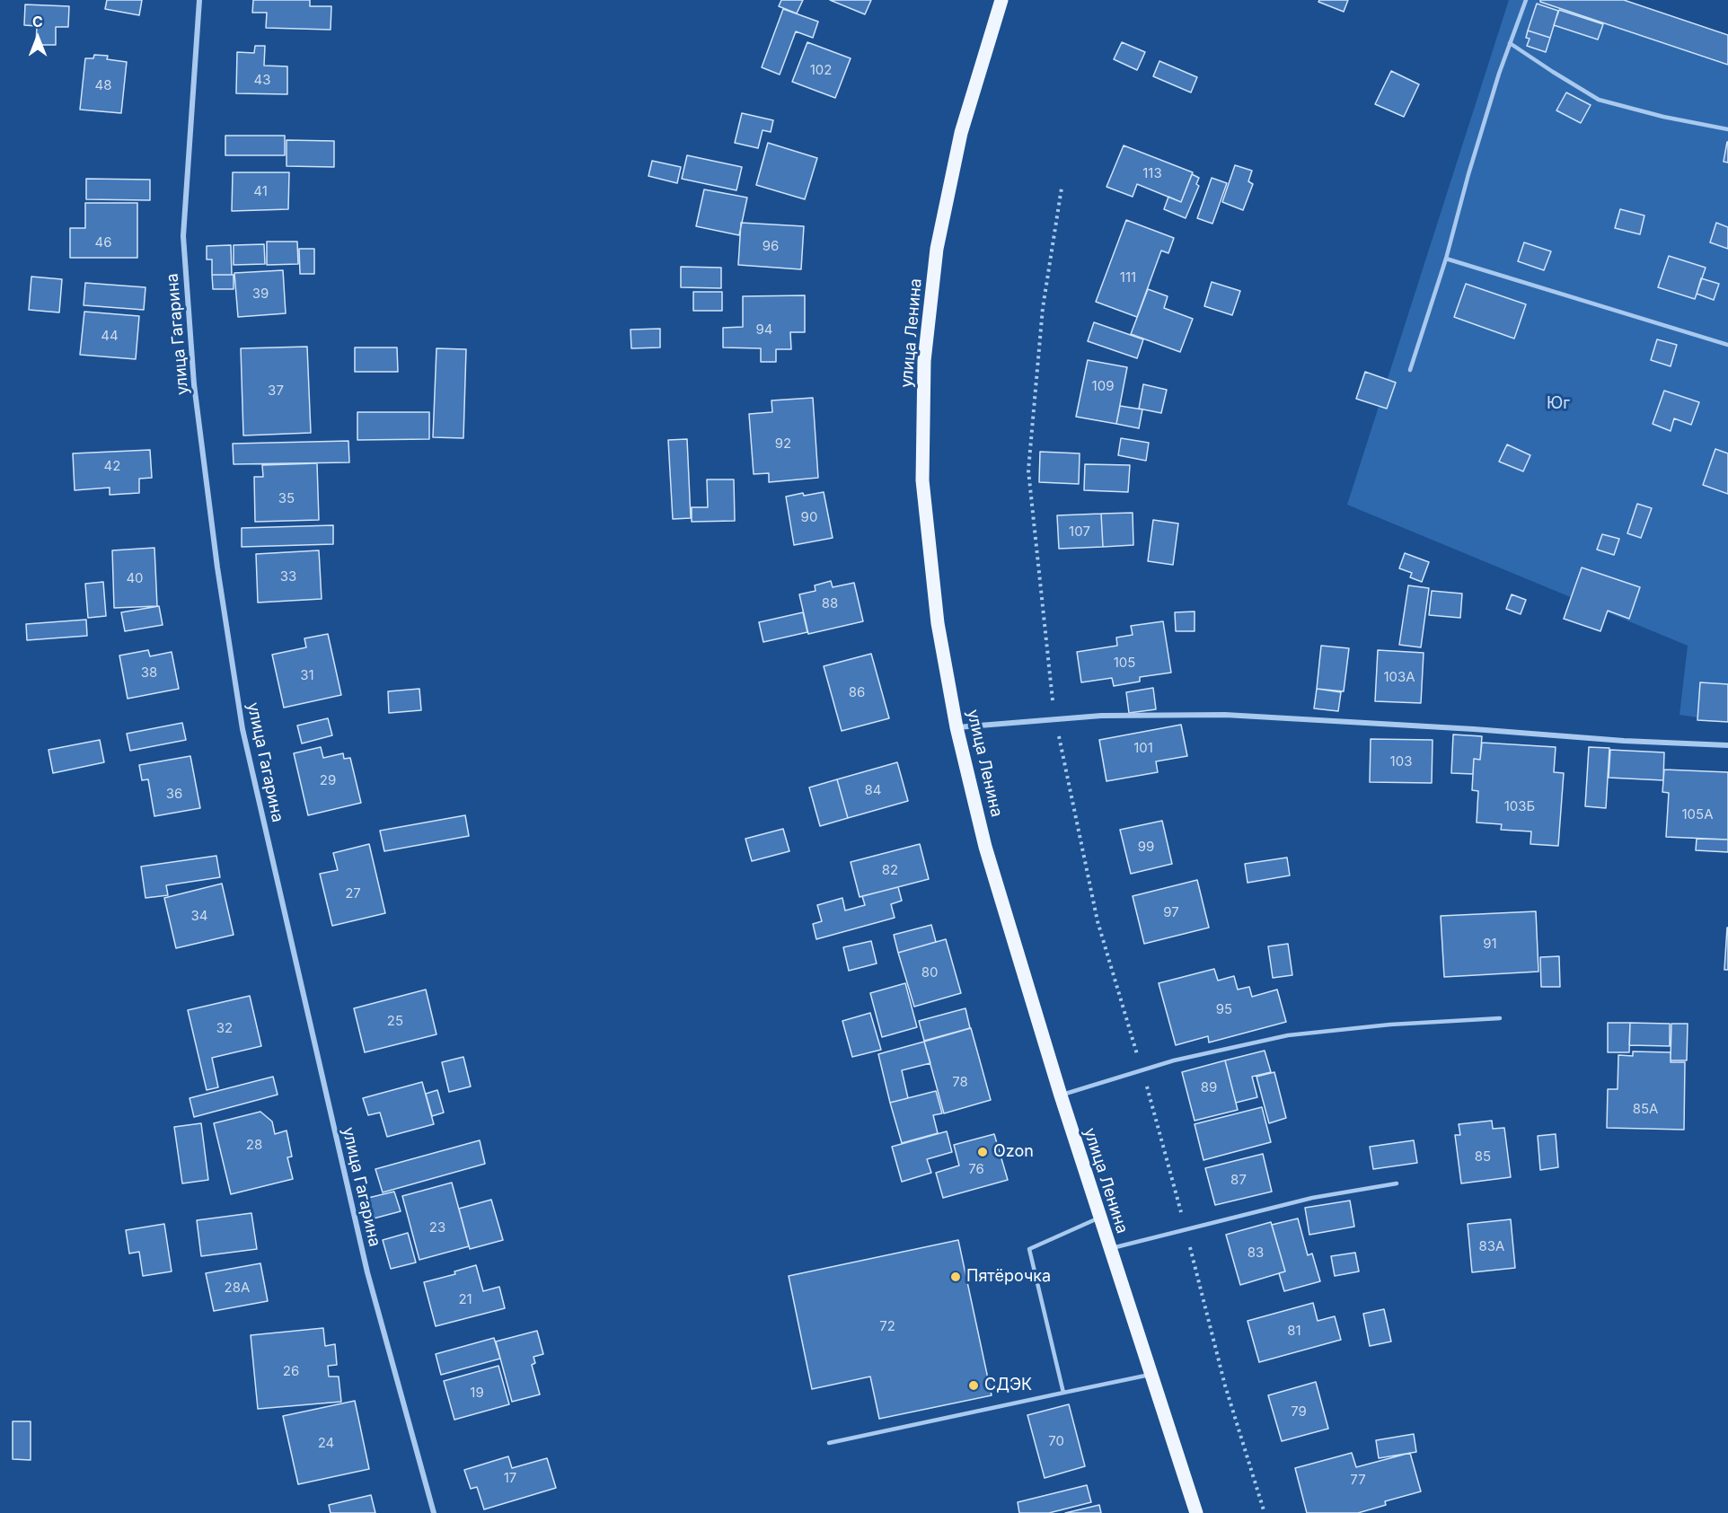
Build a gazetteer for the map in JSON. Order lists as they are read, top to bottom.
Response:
{
  "streets": {
    "main road": ["улица Ленина"],
    "street": ["улица Гагарина"]
  },
  "parks": ["Юг"],
  "places": ["Ozon", "Пятёрочка", "СДЭК"],
  "house_numbers": [
    "102",
    "43",
    "48",
    "113",
    "41",
    "46",
    "96",
    "111",
    "39",
    "94",
    "44",
    "109",
    "37",
    "92",
    "42",
    "35",
    "90",
    "107",
    "33",
    "40",
    "88",
    "105",
    "38",
    "31",
    "103А",
    "86",
    "101",
    "103",
    "29",
    "84",
    "36",
    "103Б",
    "105А",
    "99",
    "82",
    "27",
    "97",
    "34",
    "91",
    "80",
    "95",
    "25",
    "32",
    "78",
    "89",
    "85А",
    "28",
    "85",
    "76",
    "87",
    "23",
    "83А",
    "83",
    "28А",
    "21",
    "72",
    "81",
    "26",
    "19",
    "79",
    "70",
    "24",
    "17",
    "77"
  ],
  "north": "top"
}
